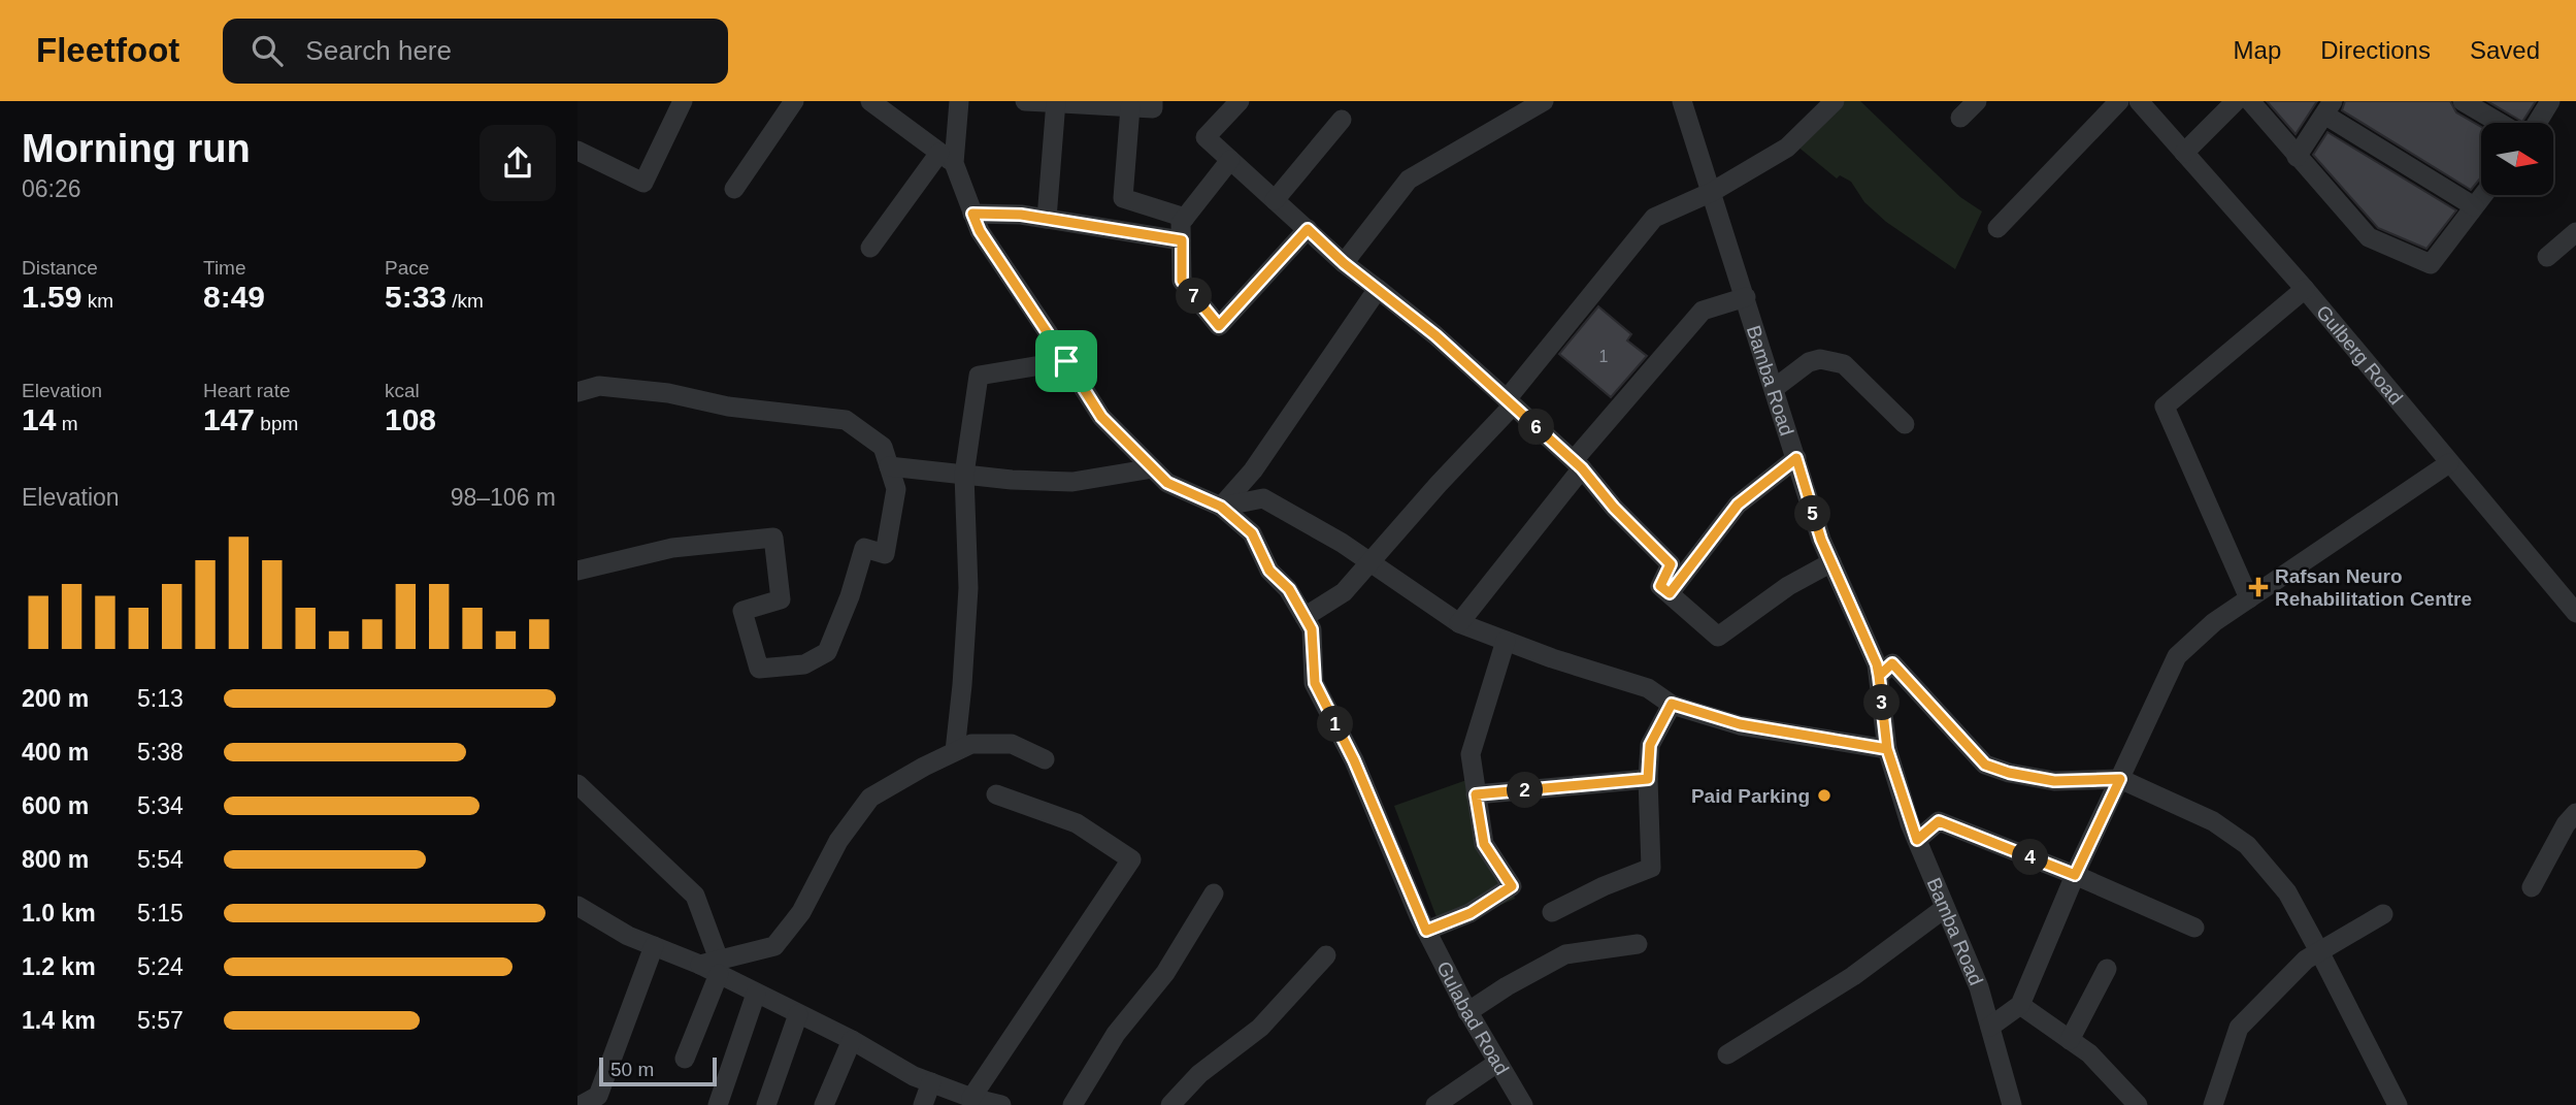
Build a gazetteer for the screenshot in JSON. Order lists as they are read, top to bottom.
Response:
{
  "streets": {
    "street": ["Gulberg Road", "Bamba Road", "Gulabad Road"]
  },
  "places": {
    "health": ["Rafsan Neuro Rehabilitation Centre"],
    "other": ["Paid Parking"]
  },
  "house_numbers": ["1"],
  "scale_bar": "50 m",
  "north": "right",
  "page": {
    "header": "Fleetfoot",
    "search": "Search here",
    "nav": ["Map", "Directions", "Saved"],
    "heading": ["Morning run", "06:26"],
    "stats": [
      ["Distance", "1.59 km"],
      ["Time", "8:49"],
      ["Pace", "5:33 /km"],
      ["Elevation", "14 m"],
      ["Heart rate", "147 bpm"],
      ["kcal", "108"]
    ],
    "pins": [
      "7",
      "6",
      "5",
      "3",
      "1",
      "2",
      "4"
    ],
    "chart": ["Elevation", "98–106 m"],
    "list": [
      {
        "name": "200 m",
        "note": "5:13"
      },
      {
        "name": "400 m",
        "note": "5:38"
      },
      {
        "name": "600 m",
        "note": "5:34"
      },
      {
        "name": "800 m",
        "note": "5:54"
      },
      {
        "name": "1.0 km",
        "note": "5:15"
      },
      {
        "name": "1.2 km",
        "note": "5:24"
      },
      {
        "name": "1.4 km",
        "note": "5:57"
      }
    ],
    "scale": "50 m"
  }
}
